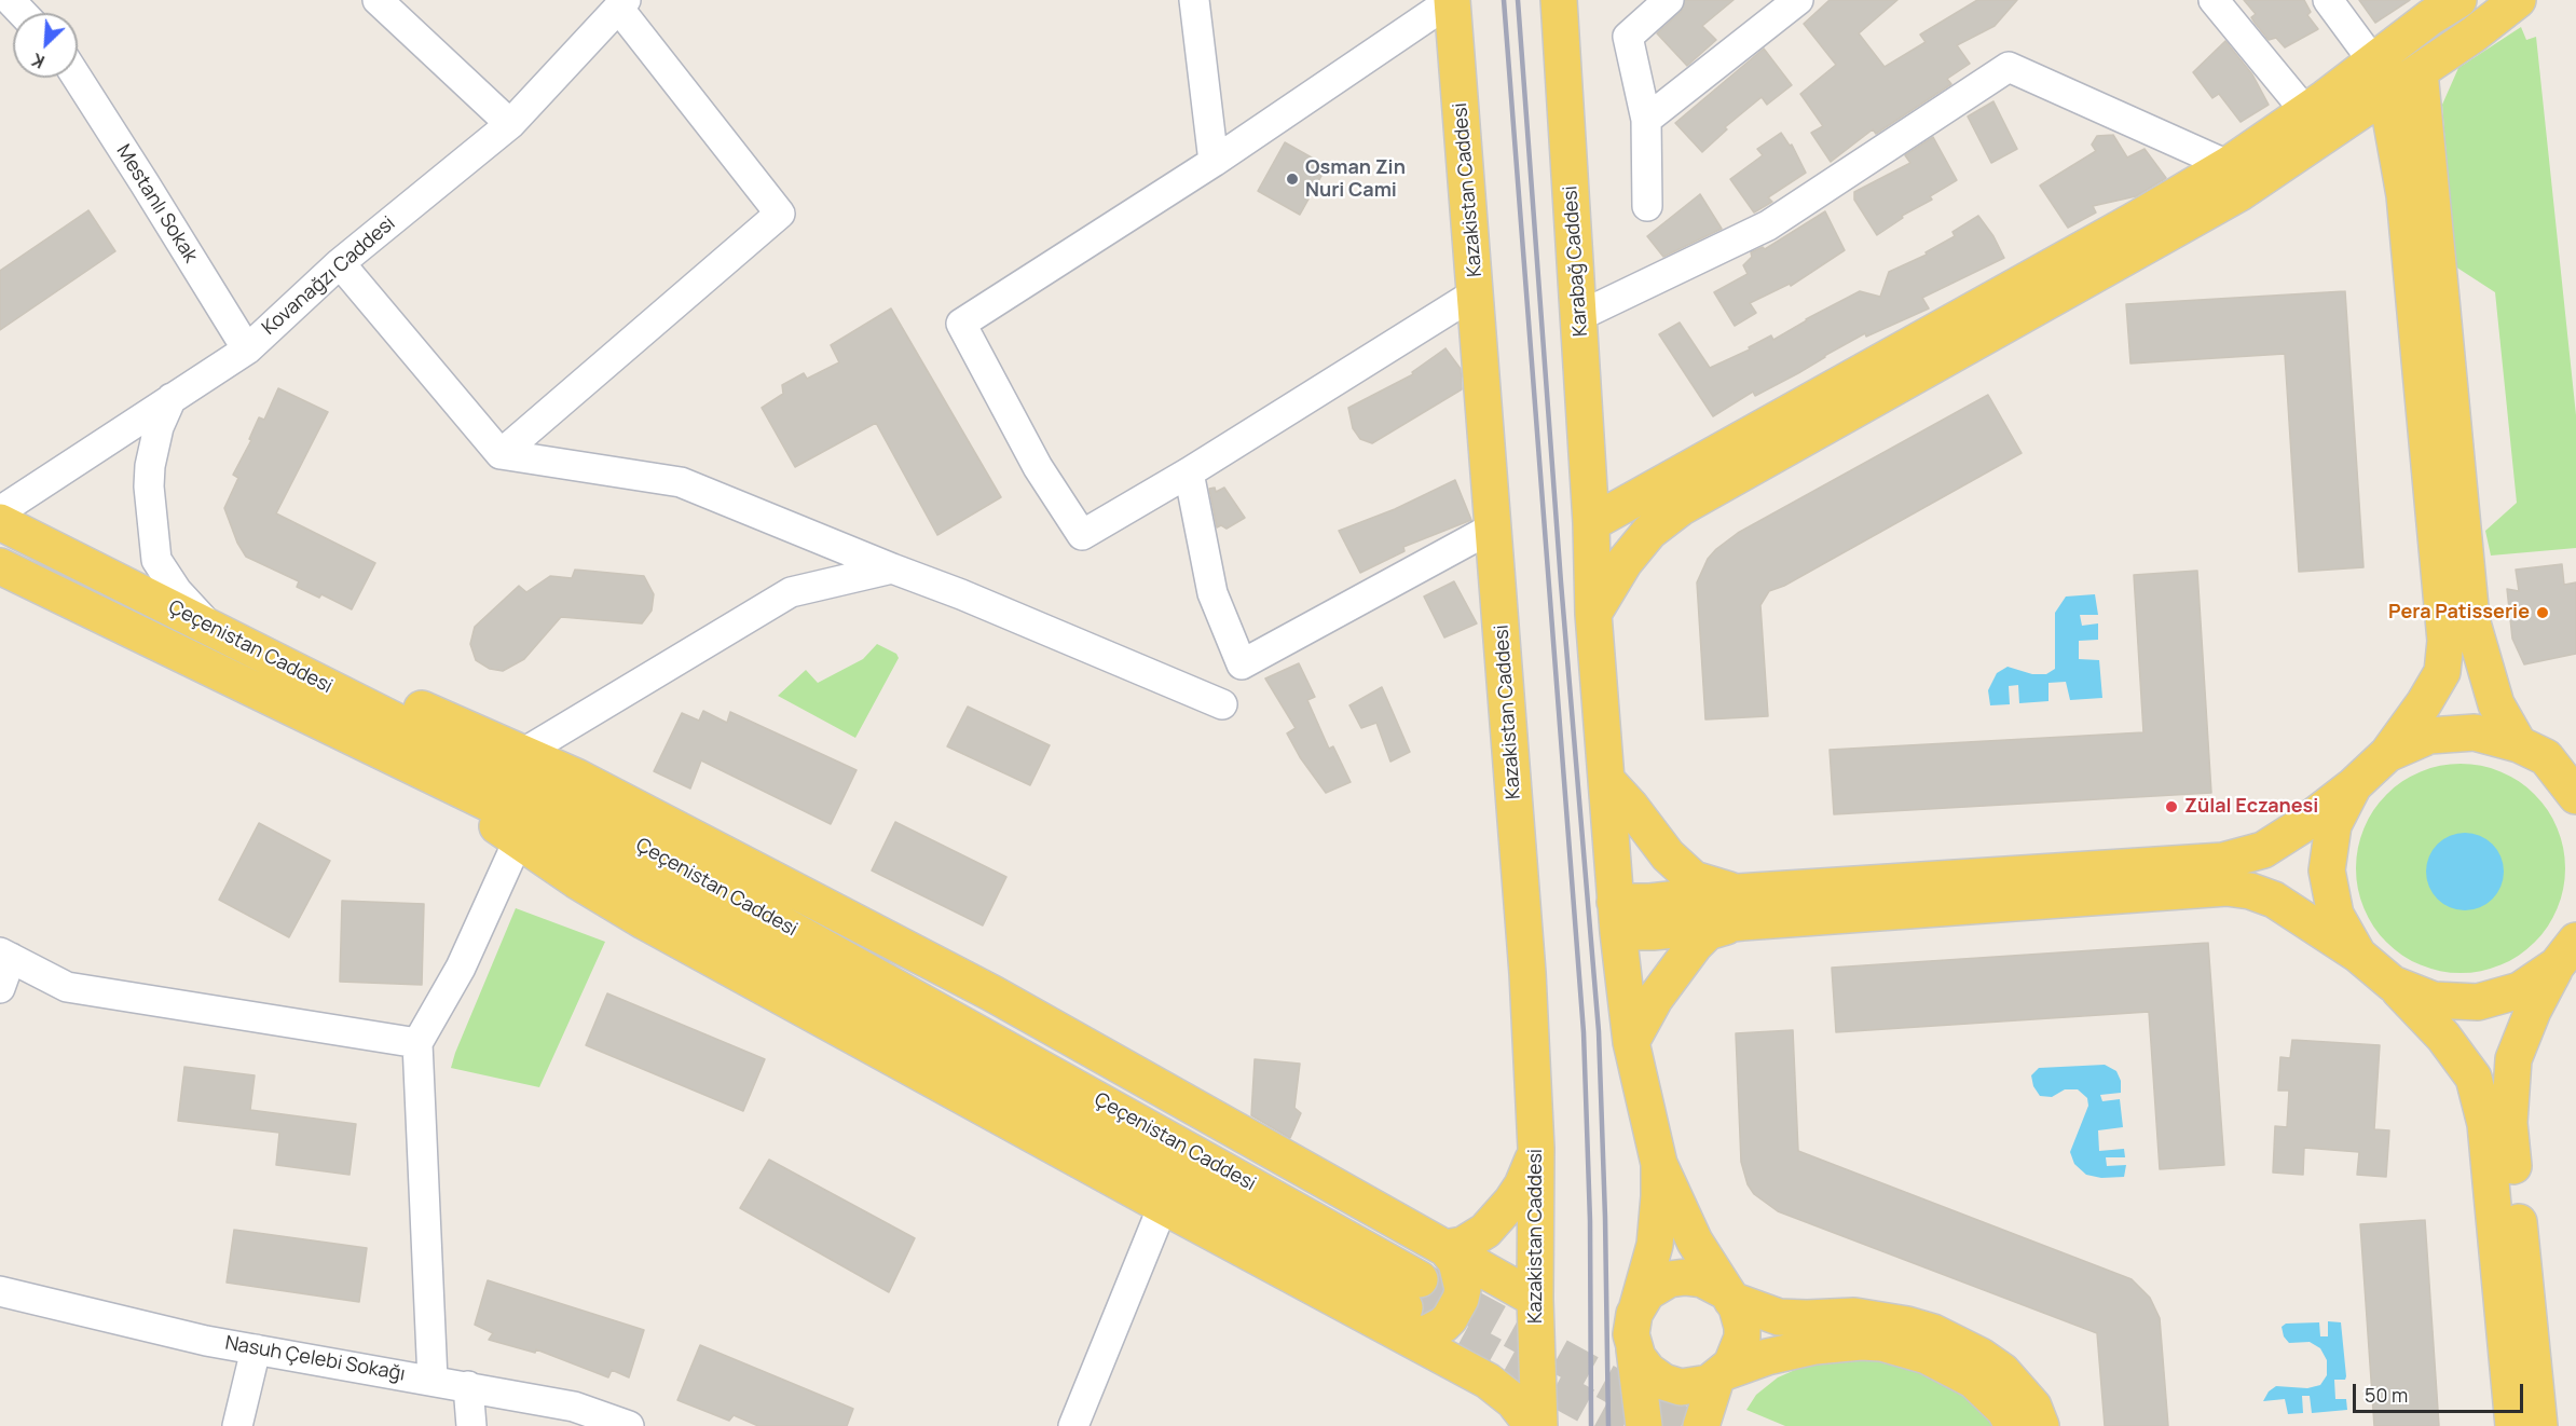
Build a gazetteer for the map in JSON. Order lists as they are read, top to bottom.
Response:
{
  "streets": {
    "main road": ["Kazakistan Caddesi", "Karabağ Caddesi", "Çeçenistan Caddesi"],
    "street": ["Mestanlı Sokak", "Kovanağzı Caddesi", "Nasuh Çelebi Sokağı"]
  },
  "crossings": [
    ["Mestanlı Sokak", "Kovanağzı Caddesi"]
  ],
  "places": ["Osman Zin Nuri Cami", "Pera Patisserie", "Zülal Eczanesi"],
  "scale_bar": "50 m",
  "north": "bottom left"
}
